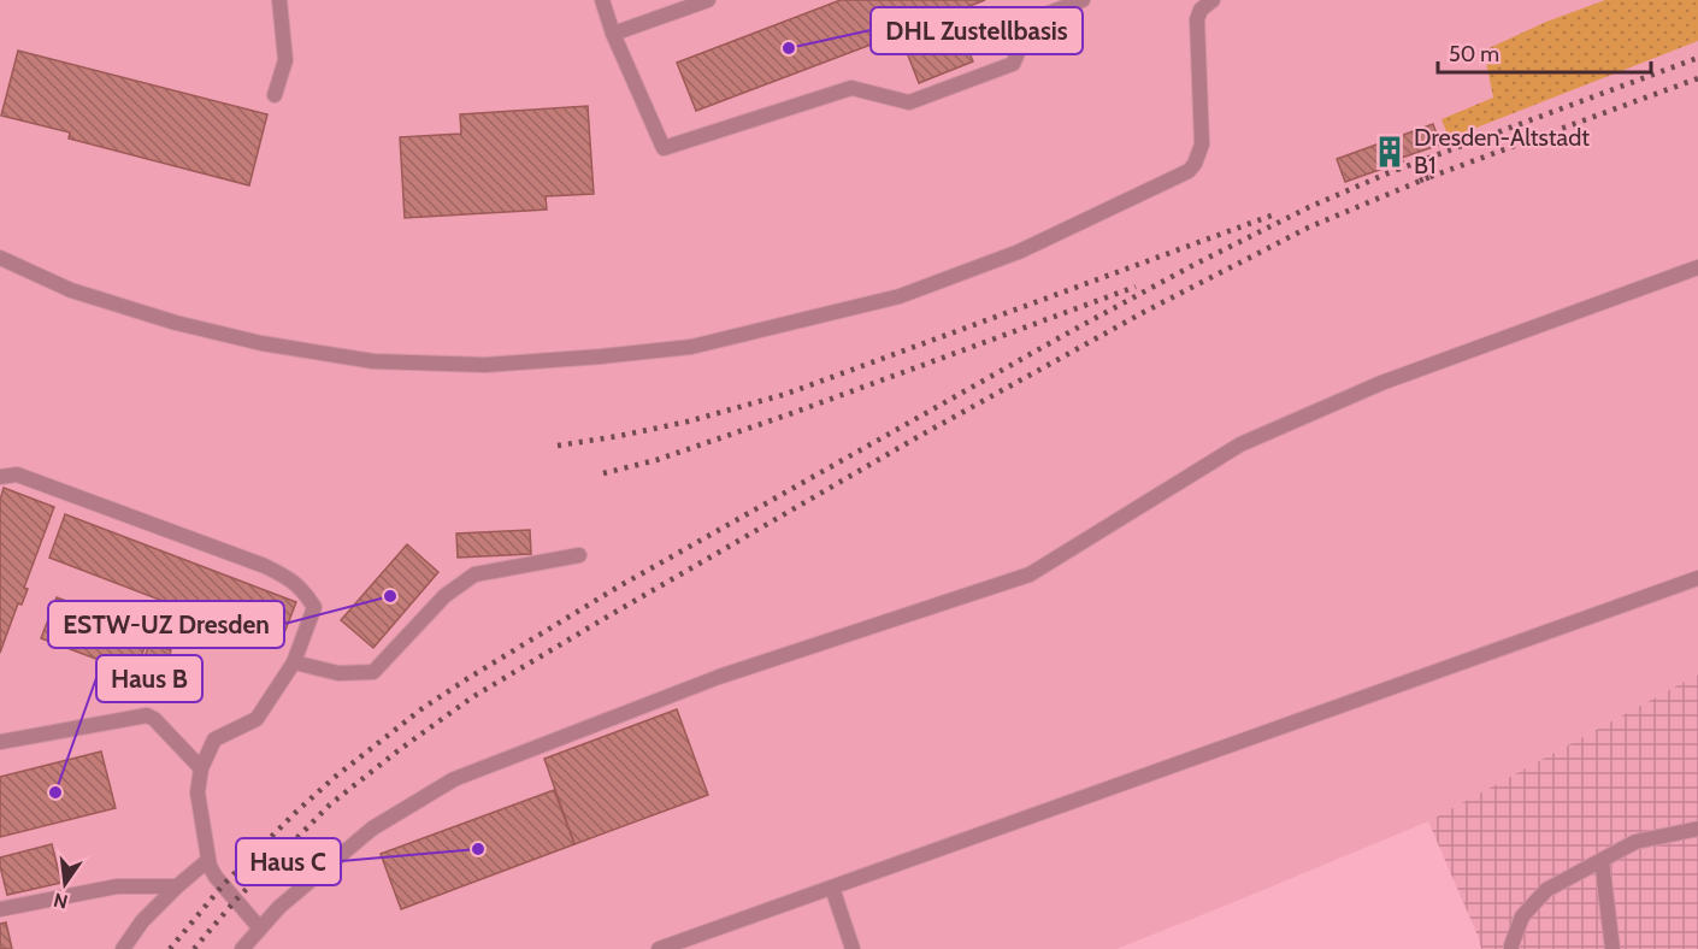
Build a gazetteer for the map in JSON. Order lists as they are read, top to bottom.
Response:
{
  "places": {
    "other": [
      "DHL Zustellbasis",
      "ESTW-UZ Dresden",
      "Haus B",
      "Haus C"
    ],
    "building": ["Dresden-Altstadt B1"]
  },
  "scale_bar": "50 m",
  "north": "bottom"
}
